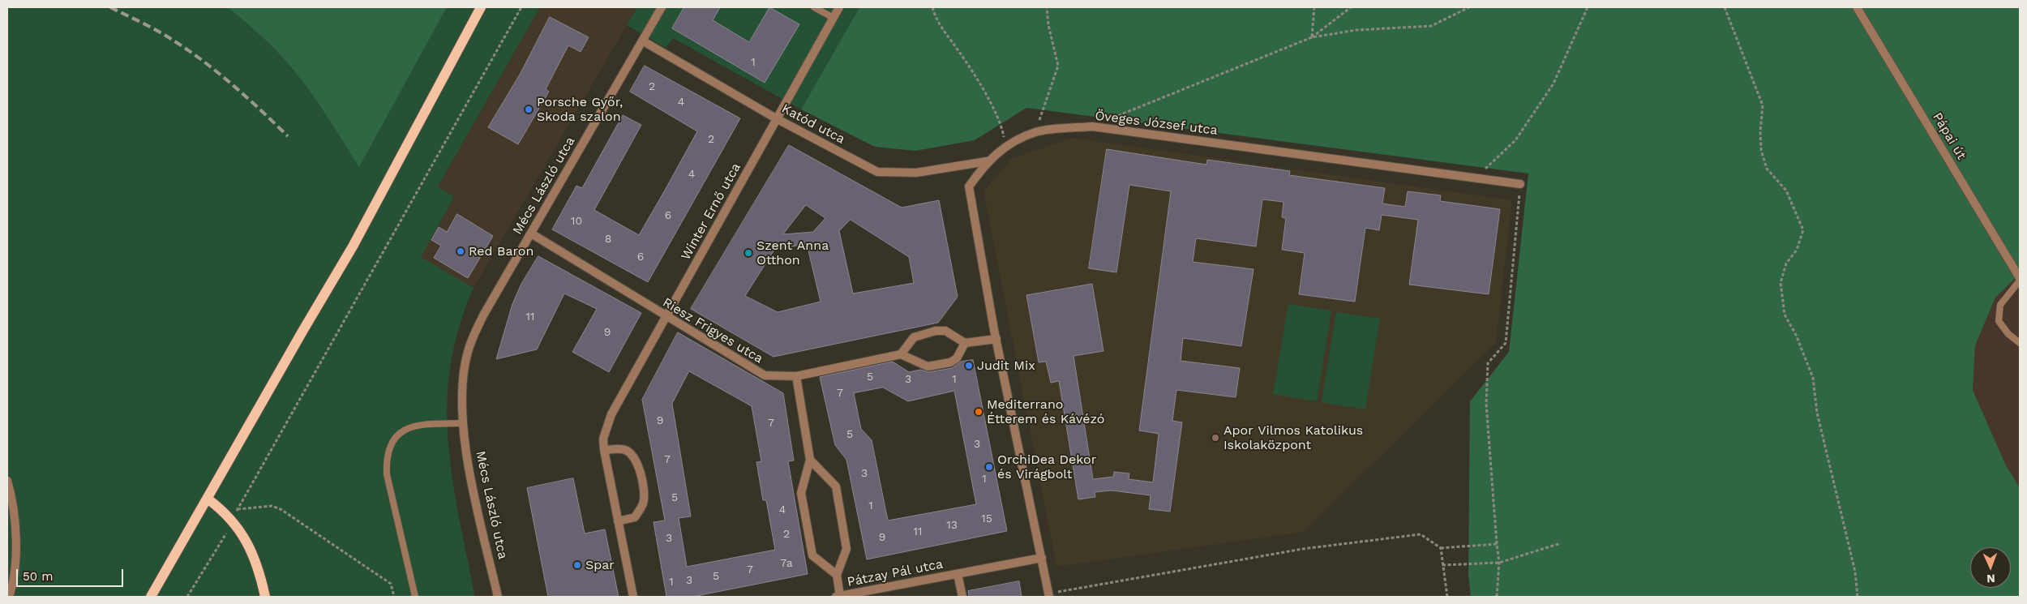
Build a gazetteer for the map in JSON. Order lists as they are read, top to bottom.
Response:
{
  "streets": {
    "street": [
      "Öveges József utca",
      "Katód utca",
      "Pápai út",
      "Mécs László utca",
      "Winter Ernő utca",
      "Riesz Frigyes utca",
      "Pátzay Pál utca"
    ]
  },
  "crossings": [
    ["Öveges József utca", "Katód utca"],
    ["Öveges József utca", "Pátzay Pál utca"],
    ["Katód utca", "Mécs László utca"],
    ["Katód utca", "Winter Ernő utca"],
    ["Mécs László utca", "Riesz Frigyes utca"],
    ["Winter Ernő utca", "Riesz Frigyes utca"]
  ],
  "places": [
    "Porsche Győr, Skoda szalon",
    "Red Baron",
    "Szent Anna Otthon",
    "Judit Mix",
    "Mediterrano Étterem és Kávézó",
    "Apor Vilmos Katolikus Iskolaközpont",
    "OrchiDea Dekor és Virágbolt",
    "Spar"
  ],
  "house_numbers": [
    "1",
    "2",
    "4",
    "2",
    "4",
    "6",
    "10",
    "8",
    "6",
    "11",
    "9",
    "5",
    "3",
    "1",
    "7",
    "9",
    "7",
    "5",
    "3",
    "7",
    "3",
    "1",
    "5",
    "1",
    "4",
    "15",
    "13",
    "11",
    "2",
    "9",
    "3",
    "7a",
    "7",
    "5",
    "3",
    "1"
  ],
  "scale_bar": "50 m",
  "north": "bottom"
}
